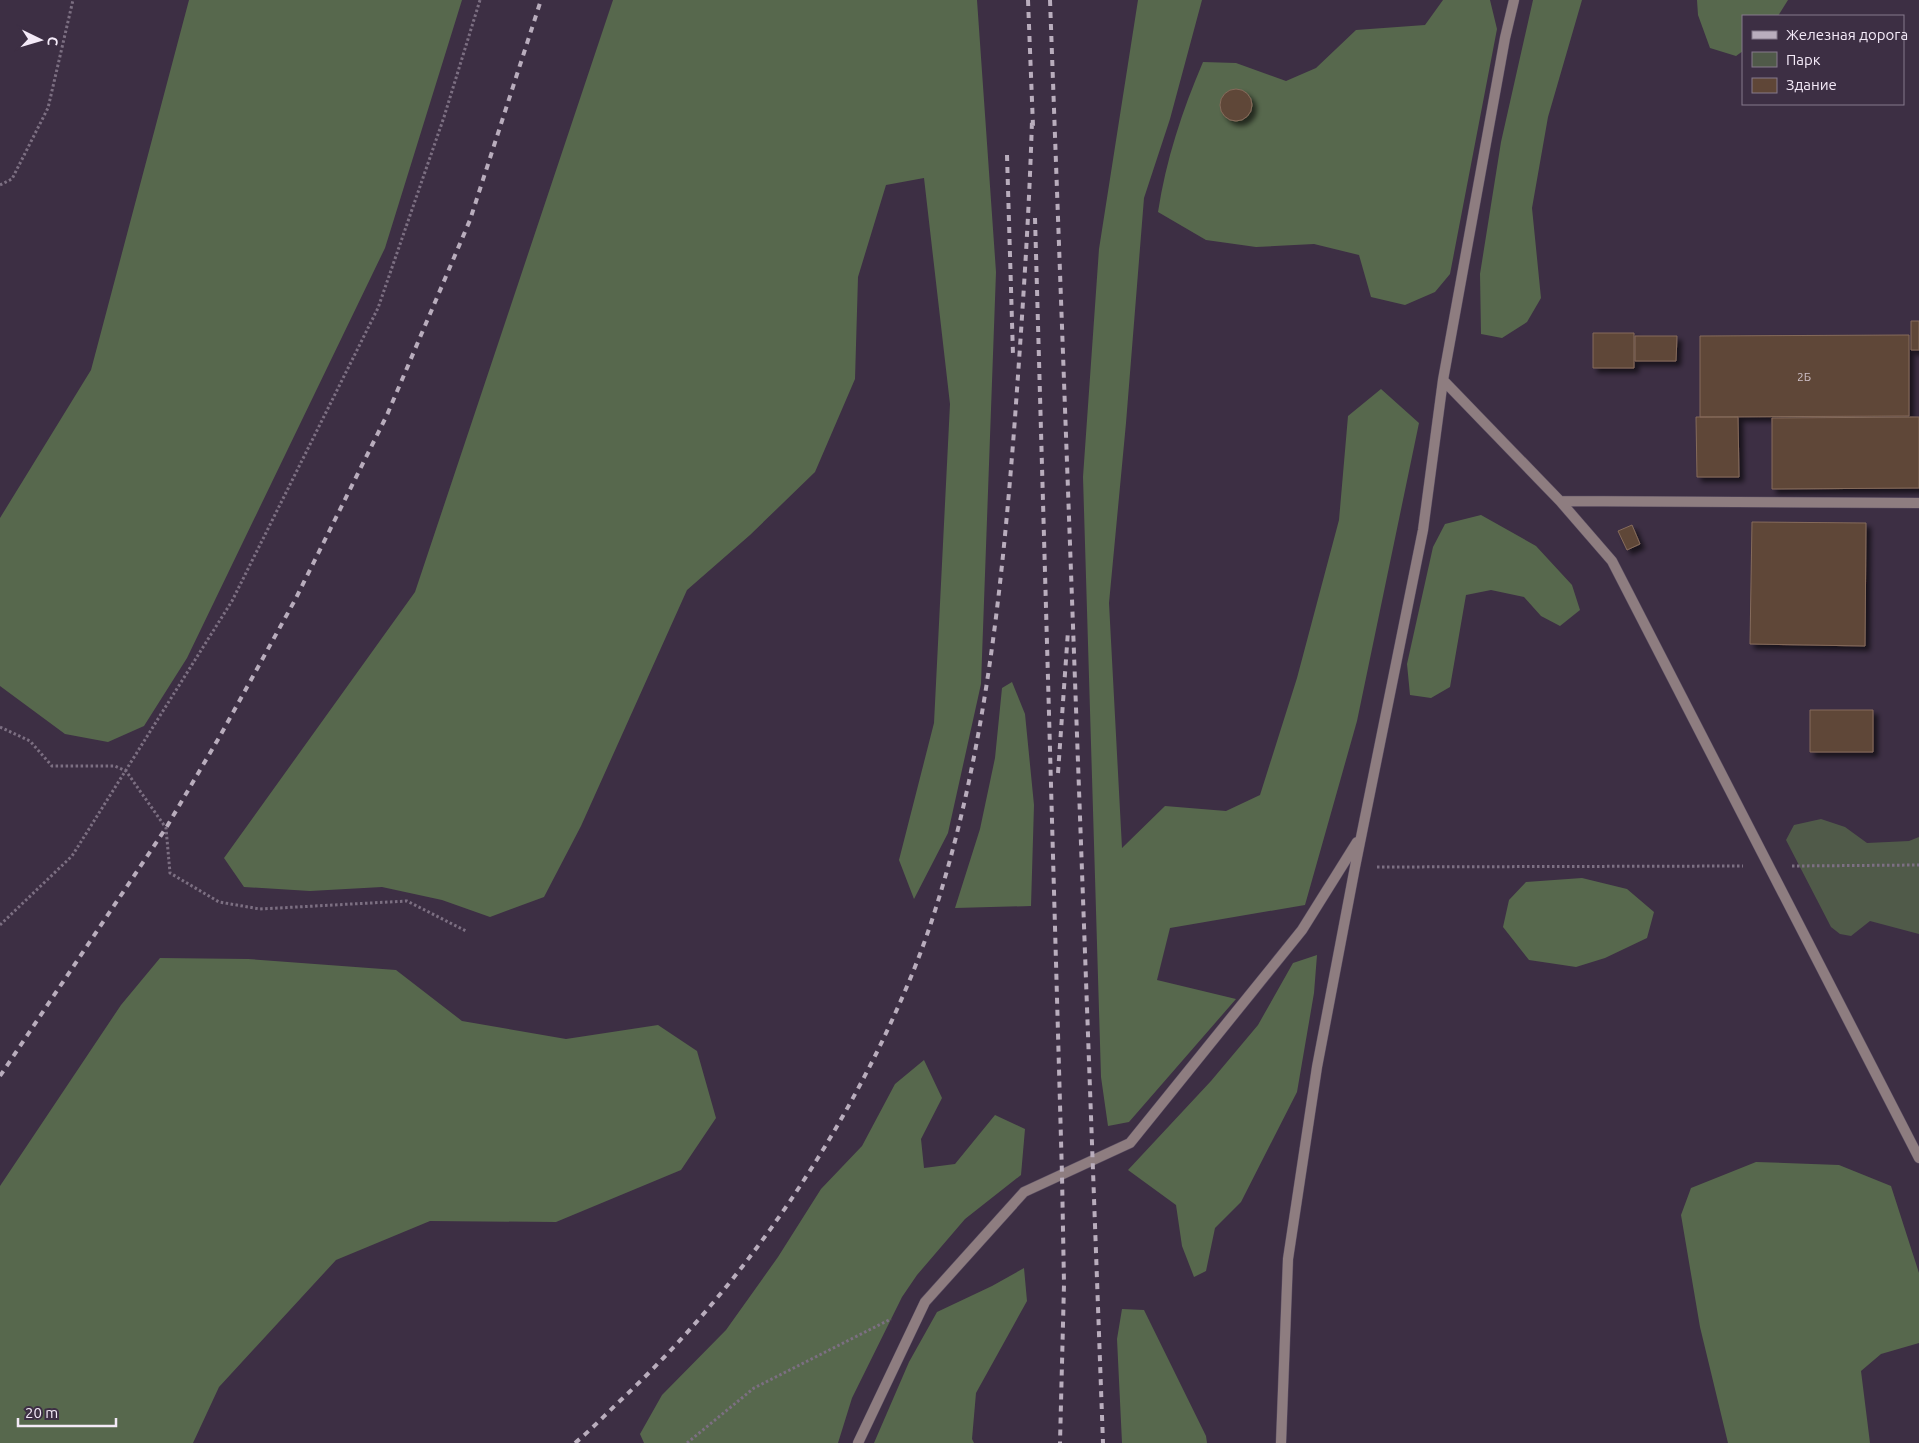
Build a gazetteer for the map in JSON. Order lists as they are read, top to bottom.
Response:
{
  "house_numbers": ["2Б"],
  "legend": ["Железная дорога", "Парк", "Здание"],
  "scale_bar": "20 m",
  "north": "right"
}
